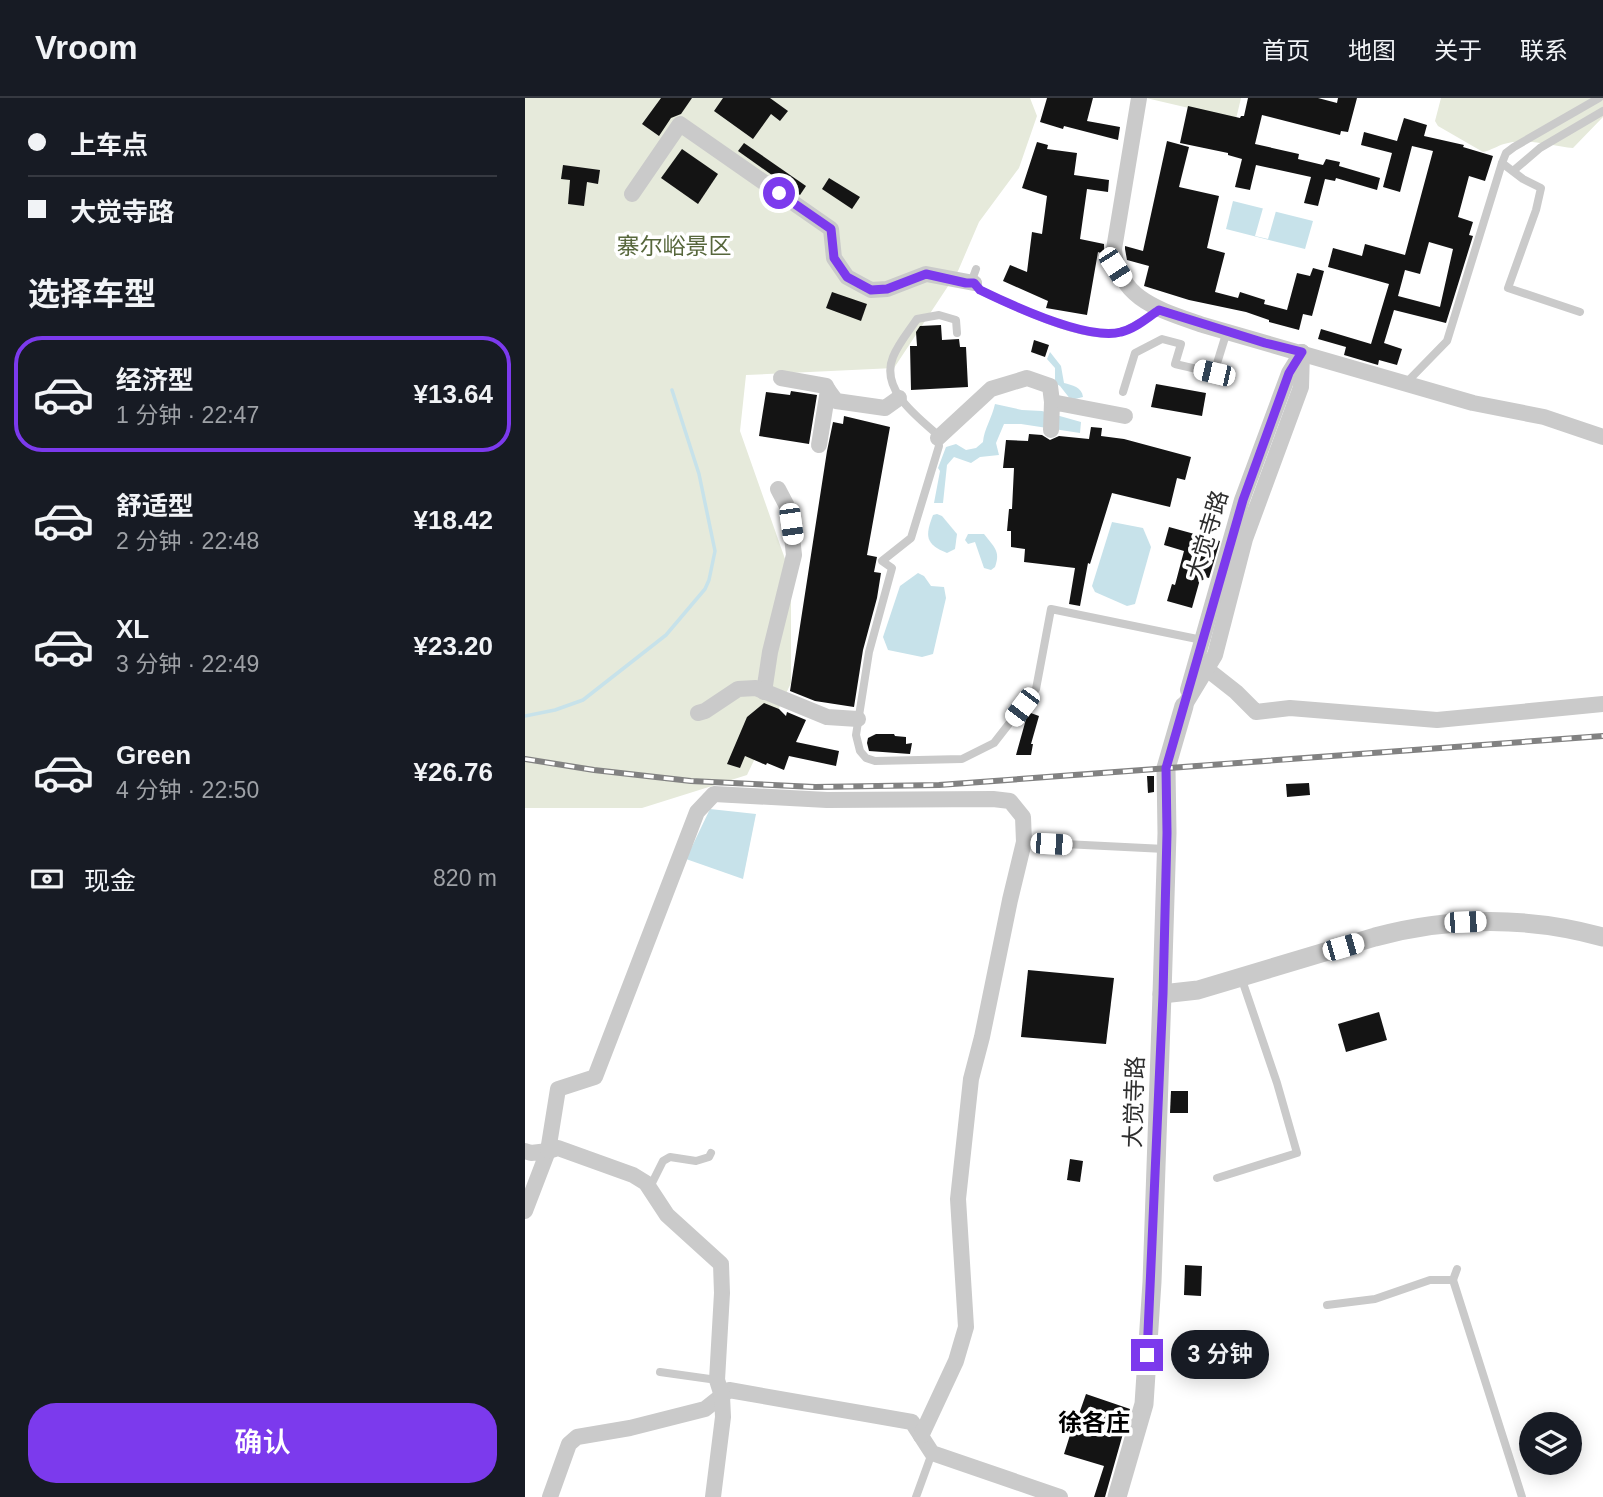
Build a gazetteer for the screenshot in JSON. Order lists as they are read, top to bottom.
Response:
{
  "streets": {
    "street": ["大觉寺路"]
  },
  "districts": ["徐各庄"],
  "parks": ["寨尔峪景区"],
  "page": {
    "header": "Vroom",
    "nav": [
      "首页",
      "地图",
      "关于",
      "联系"
    ],
    "banner": ["上车点", "大觉寺路"],
    "heading": "选择车型",
    "list": [
      {
        "name": "经济型",
        "note": "1 分钟 · 22:47",
        "value": "¥13.64"
      },
      {
        "name": "舒适型",
        "note": "2 分钟 · 22:48",
        "value": "¥18.42"
      },
      {
        "name": "XL",
        "note": "3 分钟 · 22:49",
        "value": "¥23.20"
      },
      {
        "name": "Green",
        "note": "4 分钟 · 22:50",
        "value": "¥26.76"
      }
    ],
    "pay": ["现金", "820 m"],
    "bubble": "3 分钟",
    "buttons": "确认"
  }
}
